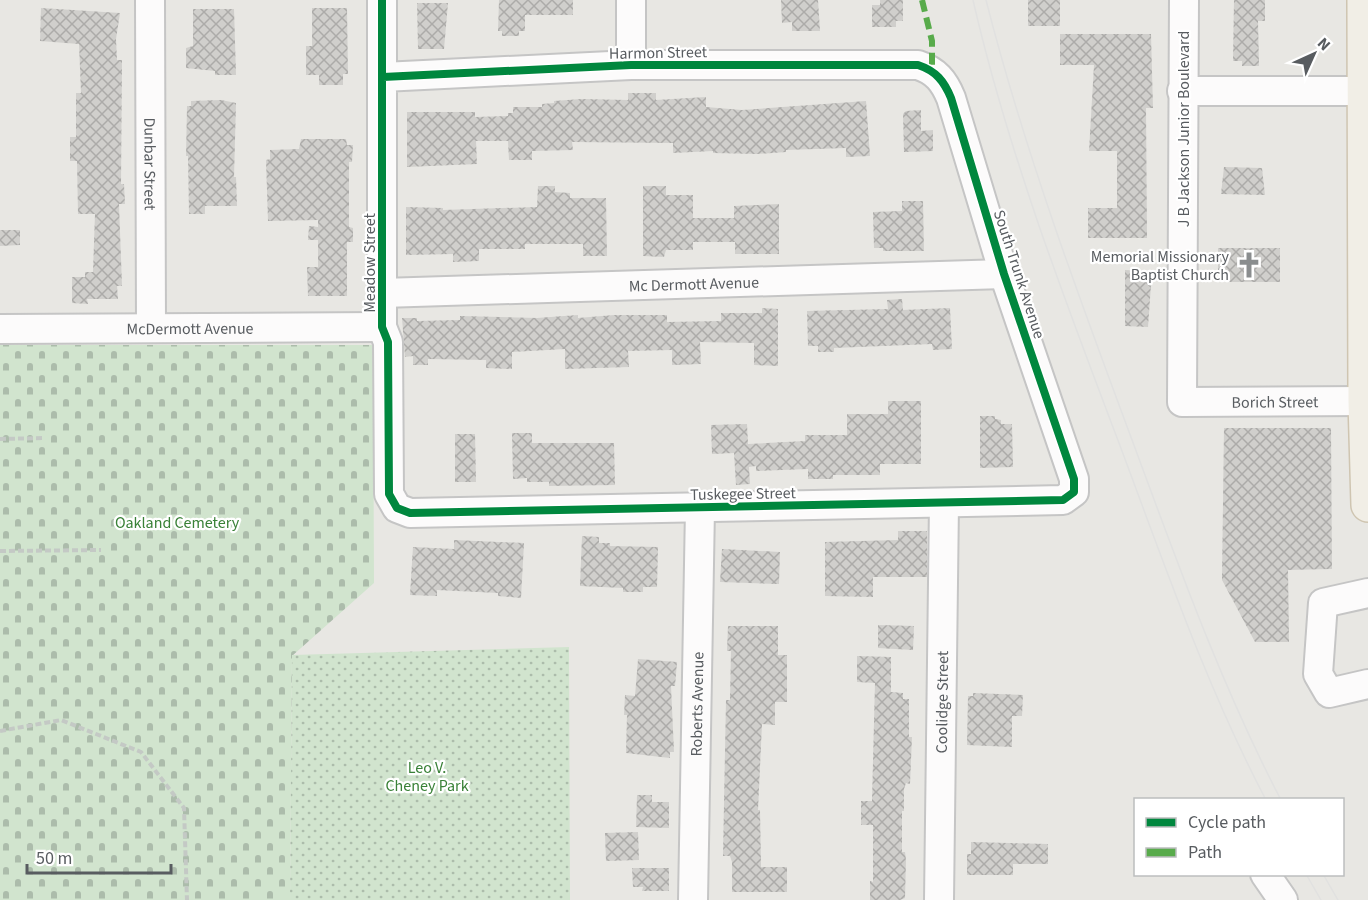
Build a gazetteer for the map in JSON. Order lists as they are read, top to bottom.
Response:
{
  "streets": {
    "street": [
      "Harmon Street",
      "J B Jackson Junior Boulevard",
      "Dunbar Street",
      "Meadow Street",
      "South Trunk Avenue",
      "Mc Dermott Avenue",
      "McDermott Avenue",
      "Borich Street",
      "Tuskegee Street",
      "Coolidge Street",
      "Roberts Avenue"
    ]
  },
  "crossings": [
    ["Harmon Street", "Meadow Street"],
    ["Harmon Street", "South Trunk Avenue"],
    ["J B Jackson Junior Boulevard", "Borich Street"],
    ["Dunbar Street", "McDermott Avenue"],
    ["Meadow Street", "Mc Dermott Avenue"],
    ["Meadow Street", "McDermott Avenue"],
    ["Meadow Street", "Tuskegee Street"],
    ["South Trunk Avenue", "Mc Dermott Avenue"],
    ["South Trunk Avenue", "Tuskegee Street"],
    ["Tuskegee Street", "Coolidge Street"],
    ["Tuskegee Street", "Roberts Avenue"]
  ],
  "parks": ["Oakland Cemetery", "Leo V. Cheney Park"],
  "places": {
    "church": ["Memorial Missionary Baptist Church"]
  },
  "legend": ["Cycle path", "Path"],
  "scale_bar": "50 m",
  "north": "top right"
}
